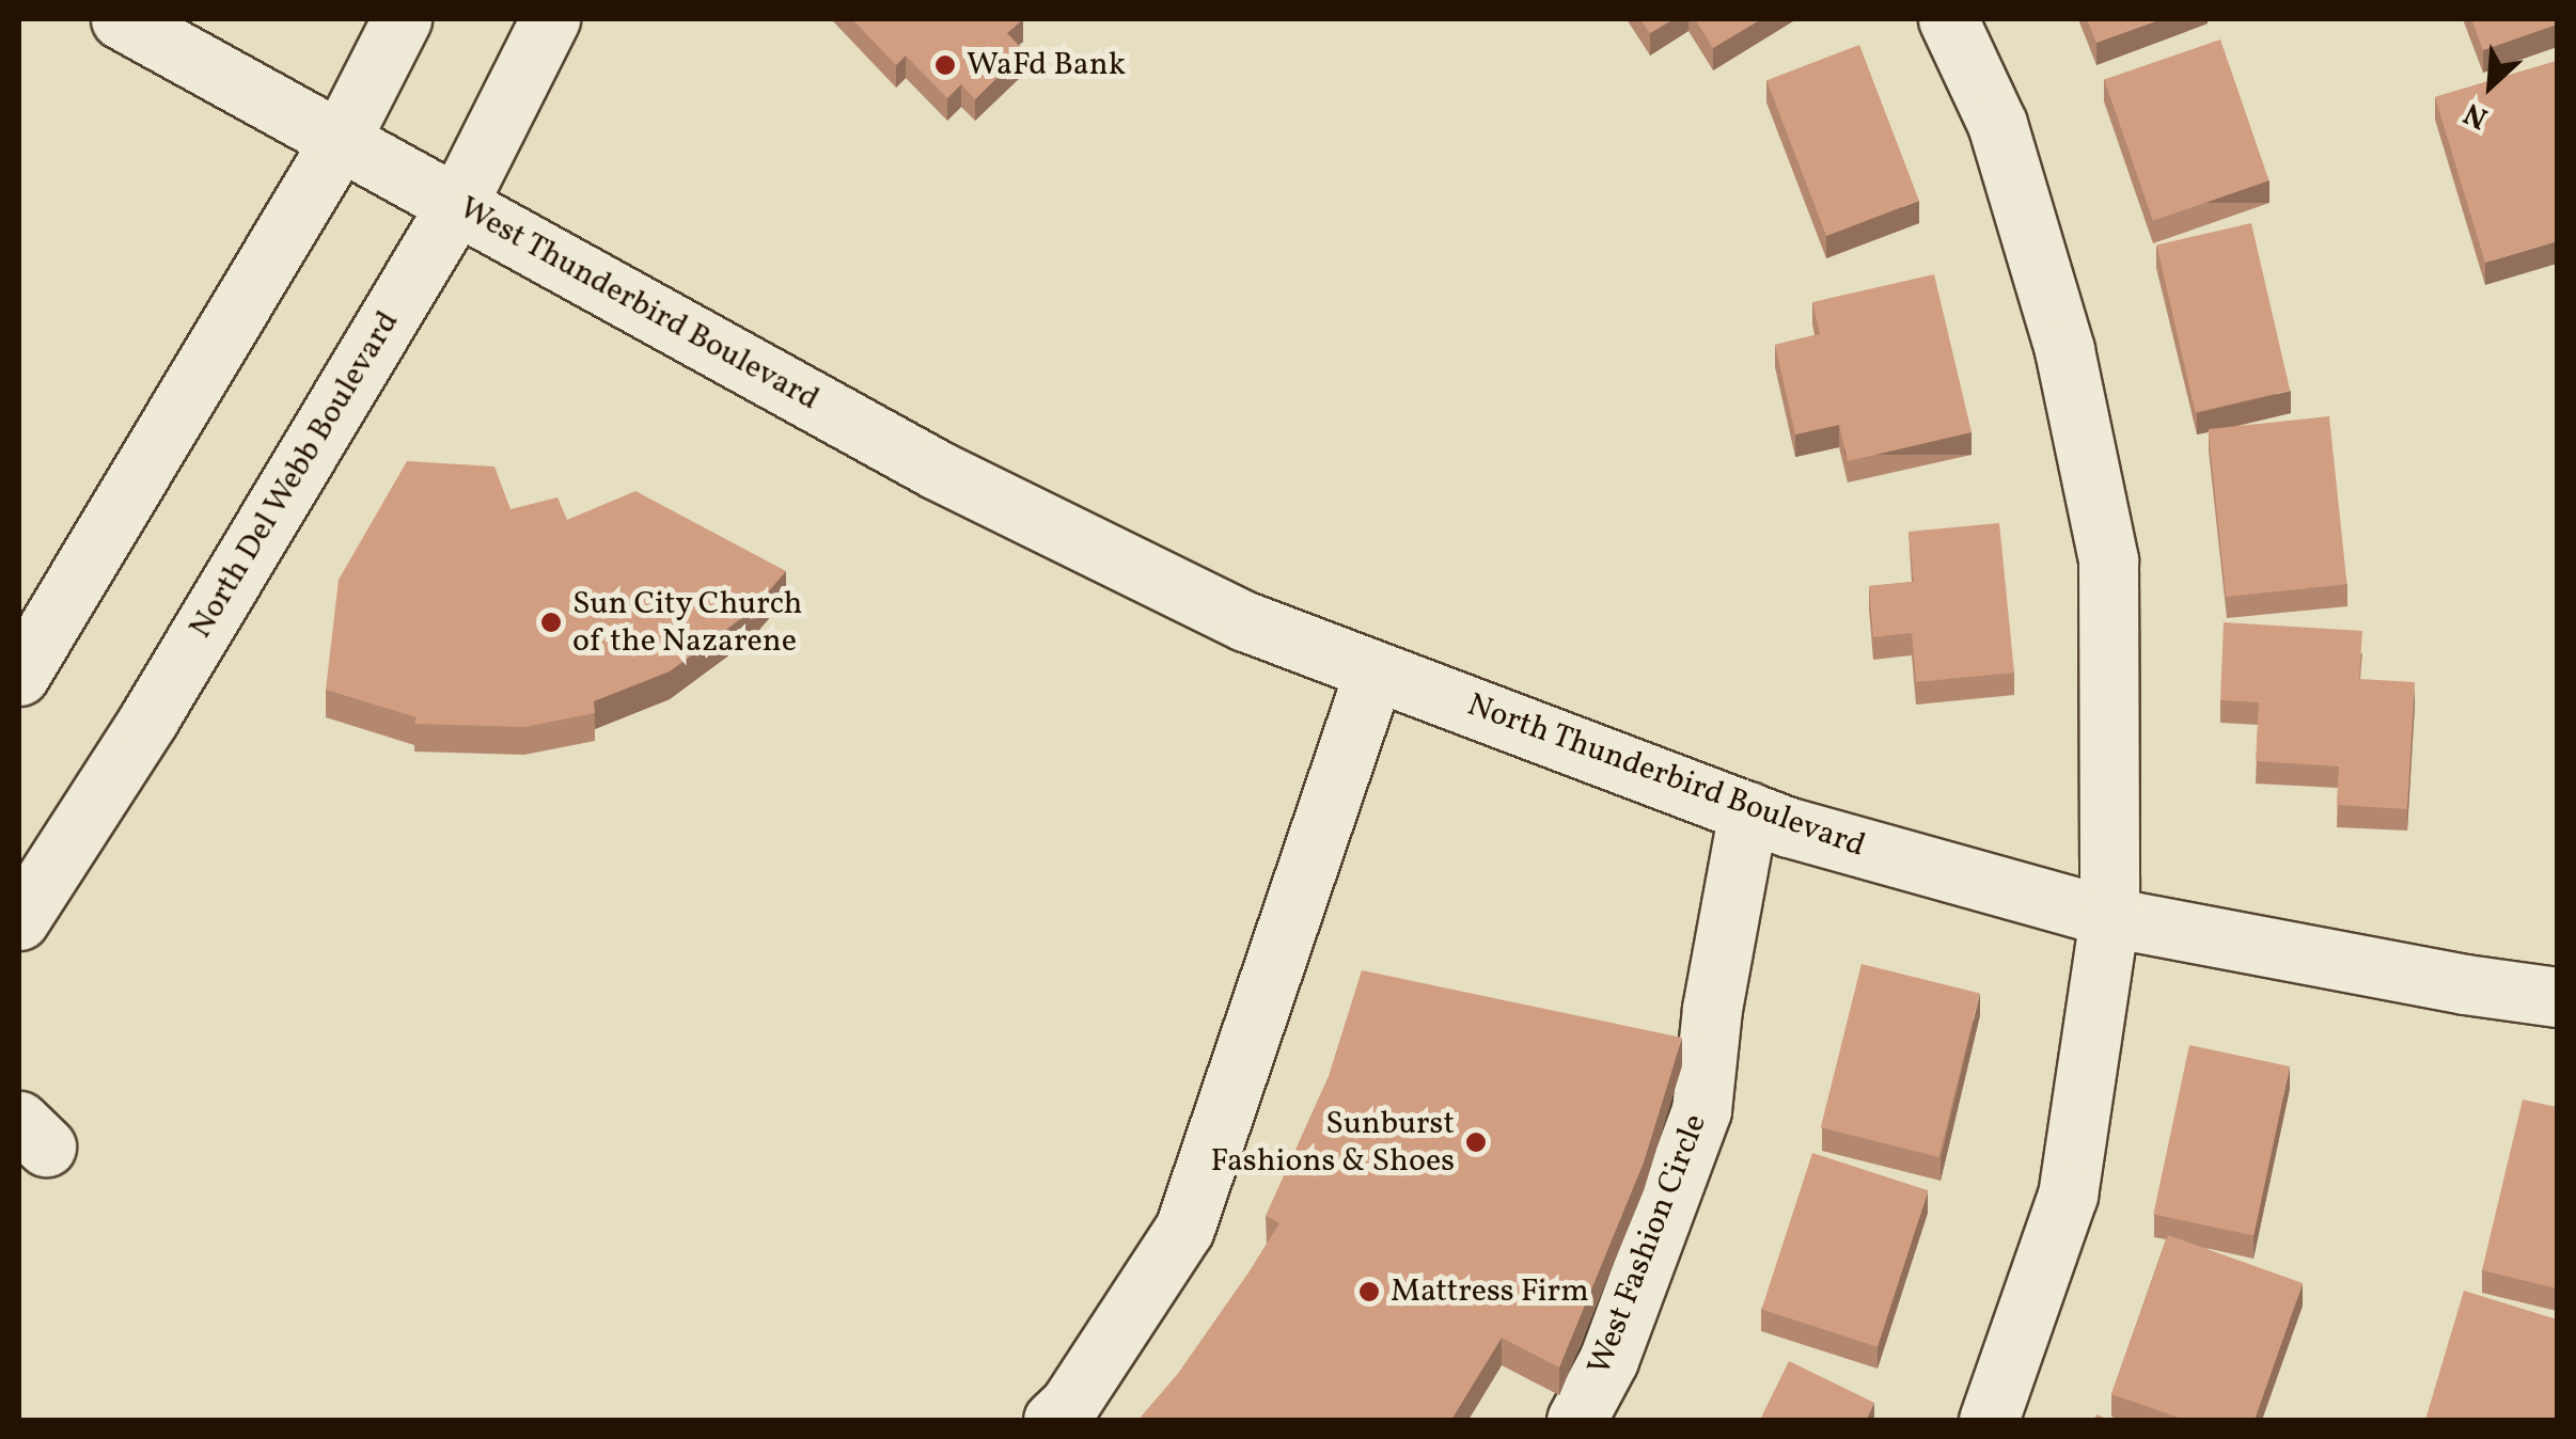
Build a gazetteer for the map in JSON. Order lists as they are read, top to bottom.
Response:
{
  "streets": {
    "street": [
      "West Thunderbird Boulevard",
      "North Del Webb Boulevard",
      "North Thunderbird Boulevard",
      "West Fashion Circle"
    ]
  },
  "crossings": [
    ["West Thunderbird Boulevard", "North Del Webb Boulevard"],
    ["West Thunderbird Boulevard", "North Thunderbird Boulevard"],
    ["North Thunderbird Boulevard", "West Fashion Circle"]
  ],
  "places": [
    "WaFd Bank",
    "Sun City Church of the Nazarene",
    "Sunburst Fashions & Shoes",
    "Mattress Firm"
  ],
  "north": "bottom left"
}
